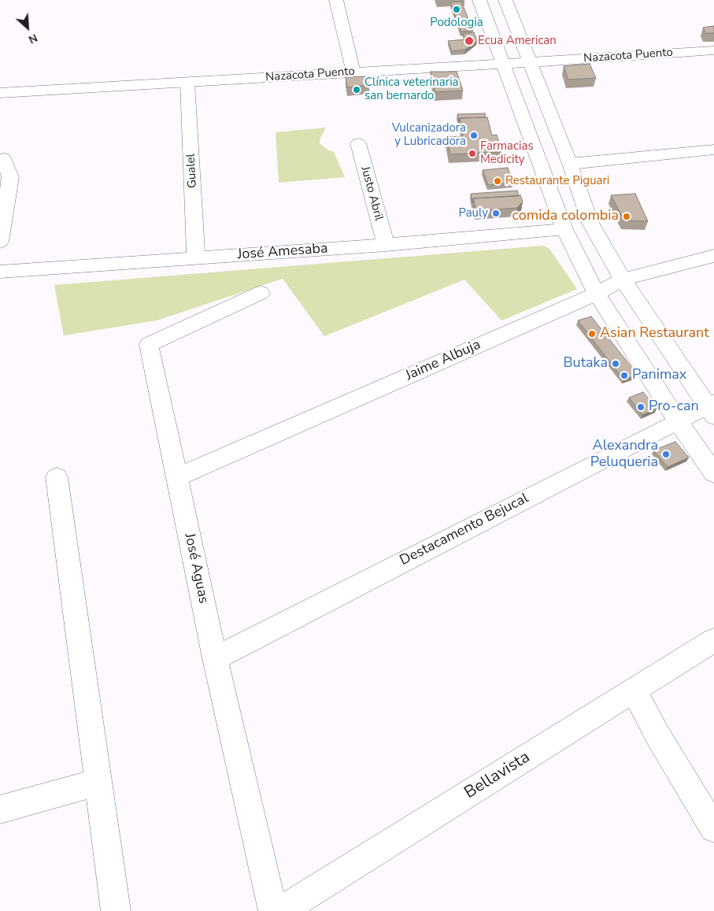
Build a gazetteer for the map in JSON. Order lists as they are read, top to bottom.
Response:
{
  "streets": {
    "street": [
      "Nazacota Puento",
      "Gualel",
      "Justo Abril",
      "José Amesaba",
      "Jaime Albuja",
      "Destacamento Bejucal",
      "José Aguas",
      "Bellavista"
    ]
  },
  "crossings": [
    ["Nazacota Puento", "Gualel"],
    ["Gualel", "José Amesaba"],
    ["Justo Abril", "José Amesaba"],
    ["Jaime Albuja", "José Aguas"],
    ["Destacamento Bejucal", "José Aguas"]
  ],
  "places": [
    "Podologia",
    "Ecua American",
    "Clínica veterinaria san bernardo",
    "Vulcanizadora y Lubricadora",
    "Farmacias Medicity",
    "Restaurante Piguari",
    "Pauly",
    "comida colombia",
    "Asian Restaurant",
    "Butaka",
    "Panimax",
    "Pro-can",
    "Alexandra Peluqueria"
  ],
  "north": "bottom right"
}
